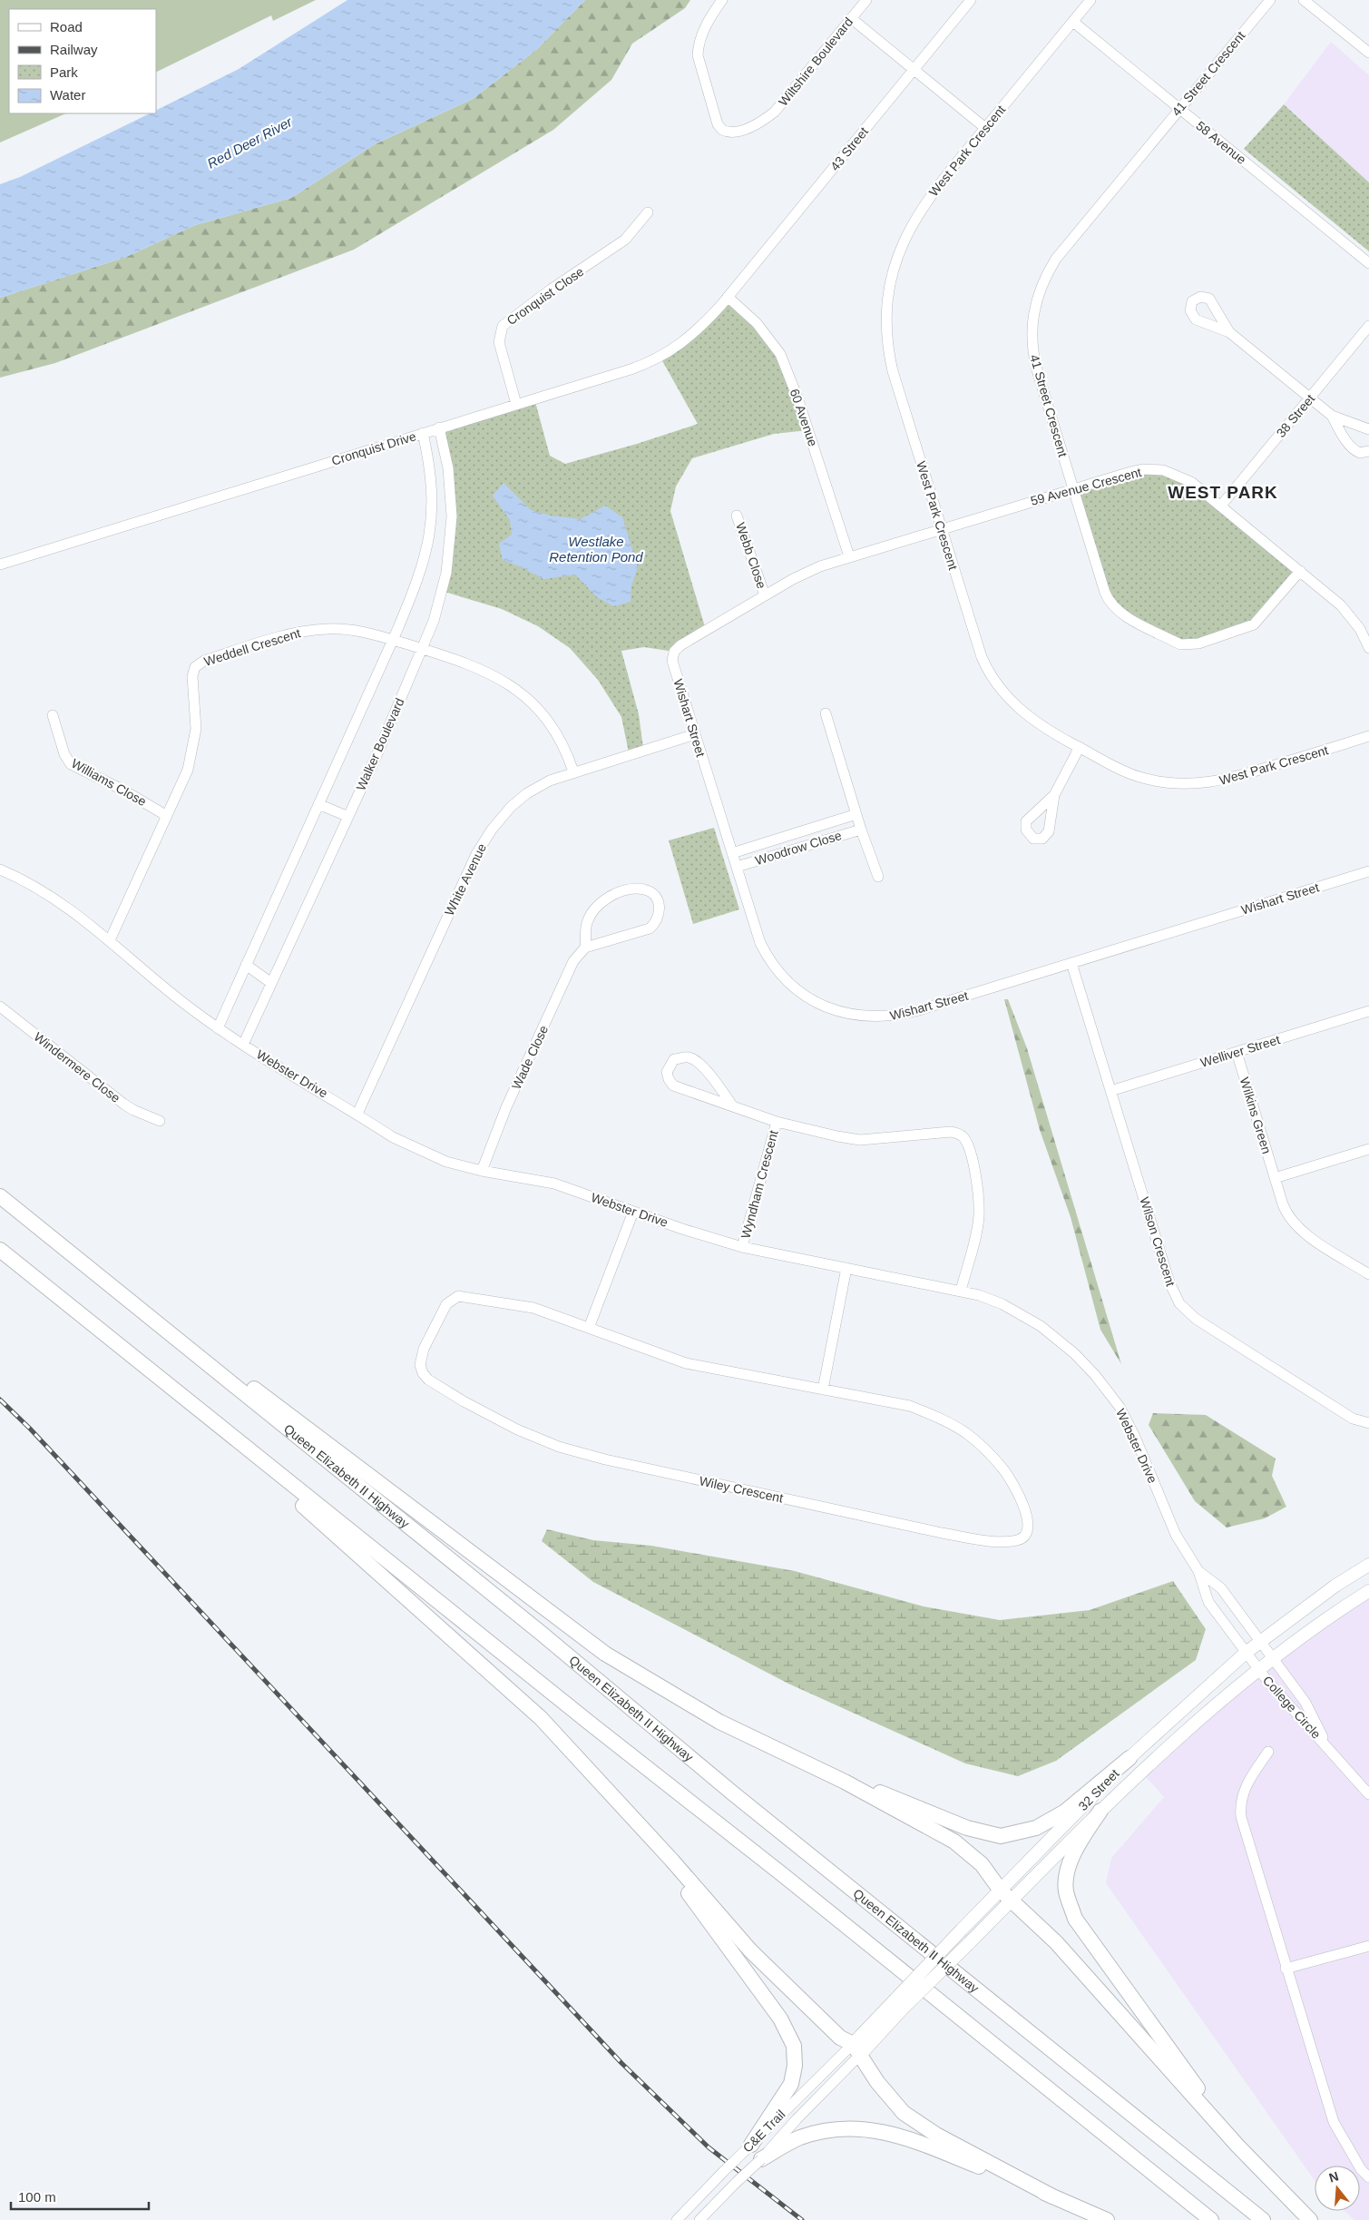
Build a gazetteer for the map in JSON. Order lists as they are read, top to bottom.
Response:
{
  "streets": {
    "highway": ["Queen Elizabeth II Highway"],
    "main road": ["32 Street"],
    "street": [
      "Wiltshire Boulevard",
      "41 Street Crescent",
      "58 Avenue",
      "43 Street",
      "West Park Crescent",
      "Cronquist Close",
      "38 Street",
      "60 Avenue",
      "Cronquist Drive",
      "59 Avenue Crescent",
      "Webb Close",
      "Weddell Crescent",
      "Wishart Street",
      "Walker Boulevard",
      "Williams Close",
      "Woodrow Close",
      "White Avenue",
      "Welliver Street",
      "Wade Close",
      "Windermere Close",
      "Webster Drive",
      "Wilkins Green",
      "Wyndham Crescent",
      "Wilson Crescent",
      "Wiley Crescent",
      "College Circle",
      "C&E Trail"
    ]
  },
  "crossings": [
    ["41 Street Crescent", "58 Avenue"],
    ["41 Street Crescent", "59 Avenue Crescent"],
    ["58 Avenue", "West Park Crescent"],
    ["43 Street", "60 Avenue"],
    ["43 Street", "Cronquist Drive"],
    ["West Park Crescent", "59 Avenue Crescent"],
    ["Cronquist Close", "Cronquist Drive"],
    ["38 Street", "59 Avenue Crescent"],
    ["60 Avenue", "Cronquist Drive"],
    ["60 Avenue", "59 Avenue Crescent"],
    ["60 Avenue", "Wishart Street"],
    ["Cronquist Drive", "Walker Boulevard"],
    ["59 Avenue Crescent", "Wishart Street"],
    ["Webb Close", "Wishart Street"],
    ["Weddell Crescent", "Walker Boulevard"],
    ["Weddell Crescent", "Williams Close"],
    ["Weddell Crescent", "White Avenue"],
    ["Weddell Crescent", "Webster Drive"],
    ["Wishart Street", "Woodrow Close"],
    ["Wishart Street", "White Avenue"],
    ["Wishart Street", "Wilson Crescent"],
    ["Walker Boulevard", "Webster Drive"],
    ["White Avenue", "Webster Drive"],
    ["Welliver Street", "Wilkins Green"],
    ["Welliver Street", "Wilson Crescent"],
    ["Wade Close", "Webster Drive"],
    ["Webster Drive", "Wyndham Crescent"],
    ["Webster Drive", "College Circle"],
    ["Webster Drive", "32 Street"],
    ["College Circle", "32 Street"],
    ["32 Street", "C&E Trail"]
  ],
  "districts": ["WEST PARK"],
  "water": ["Red Deer River", "Westlake Retention Pond"],
  "legend": [
    "Road",
    "Railway",
    "Park",
    "Water"
  ],
  "scale_bar": "100 m",
  "north": "top"
}
